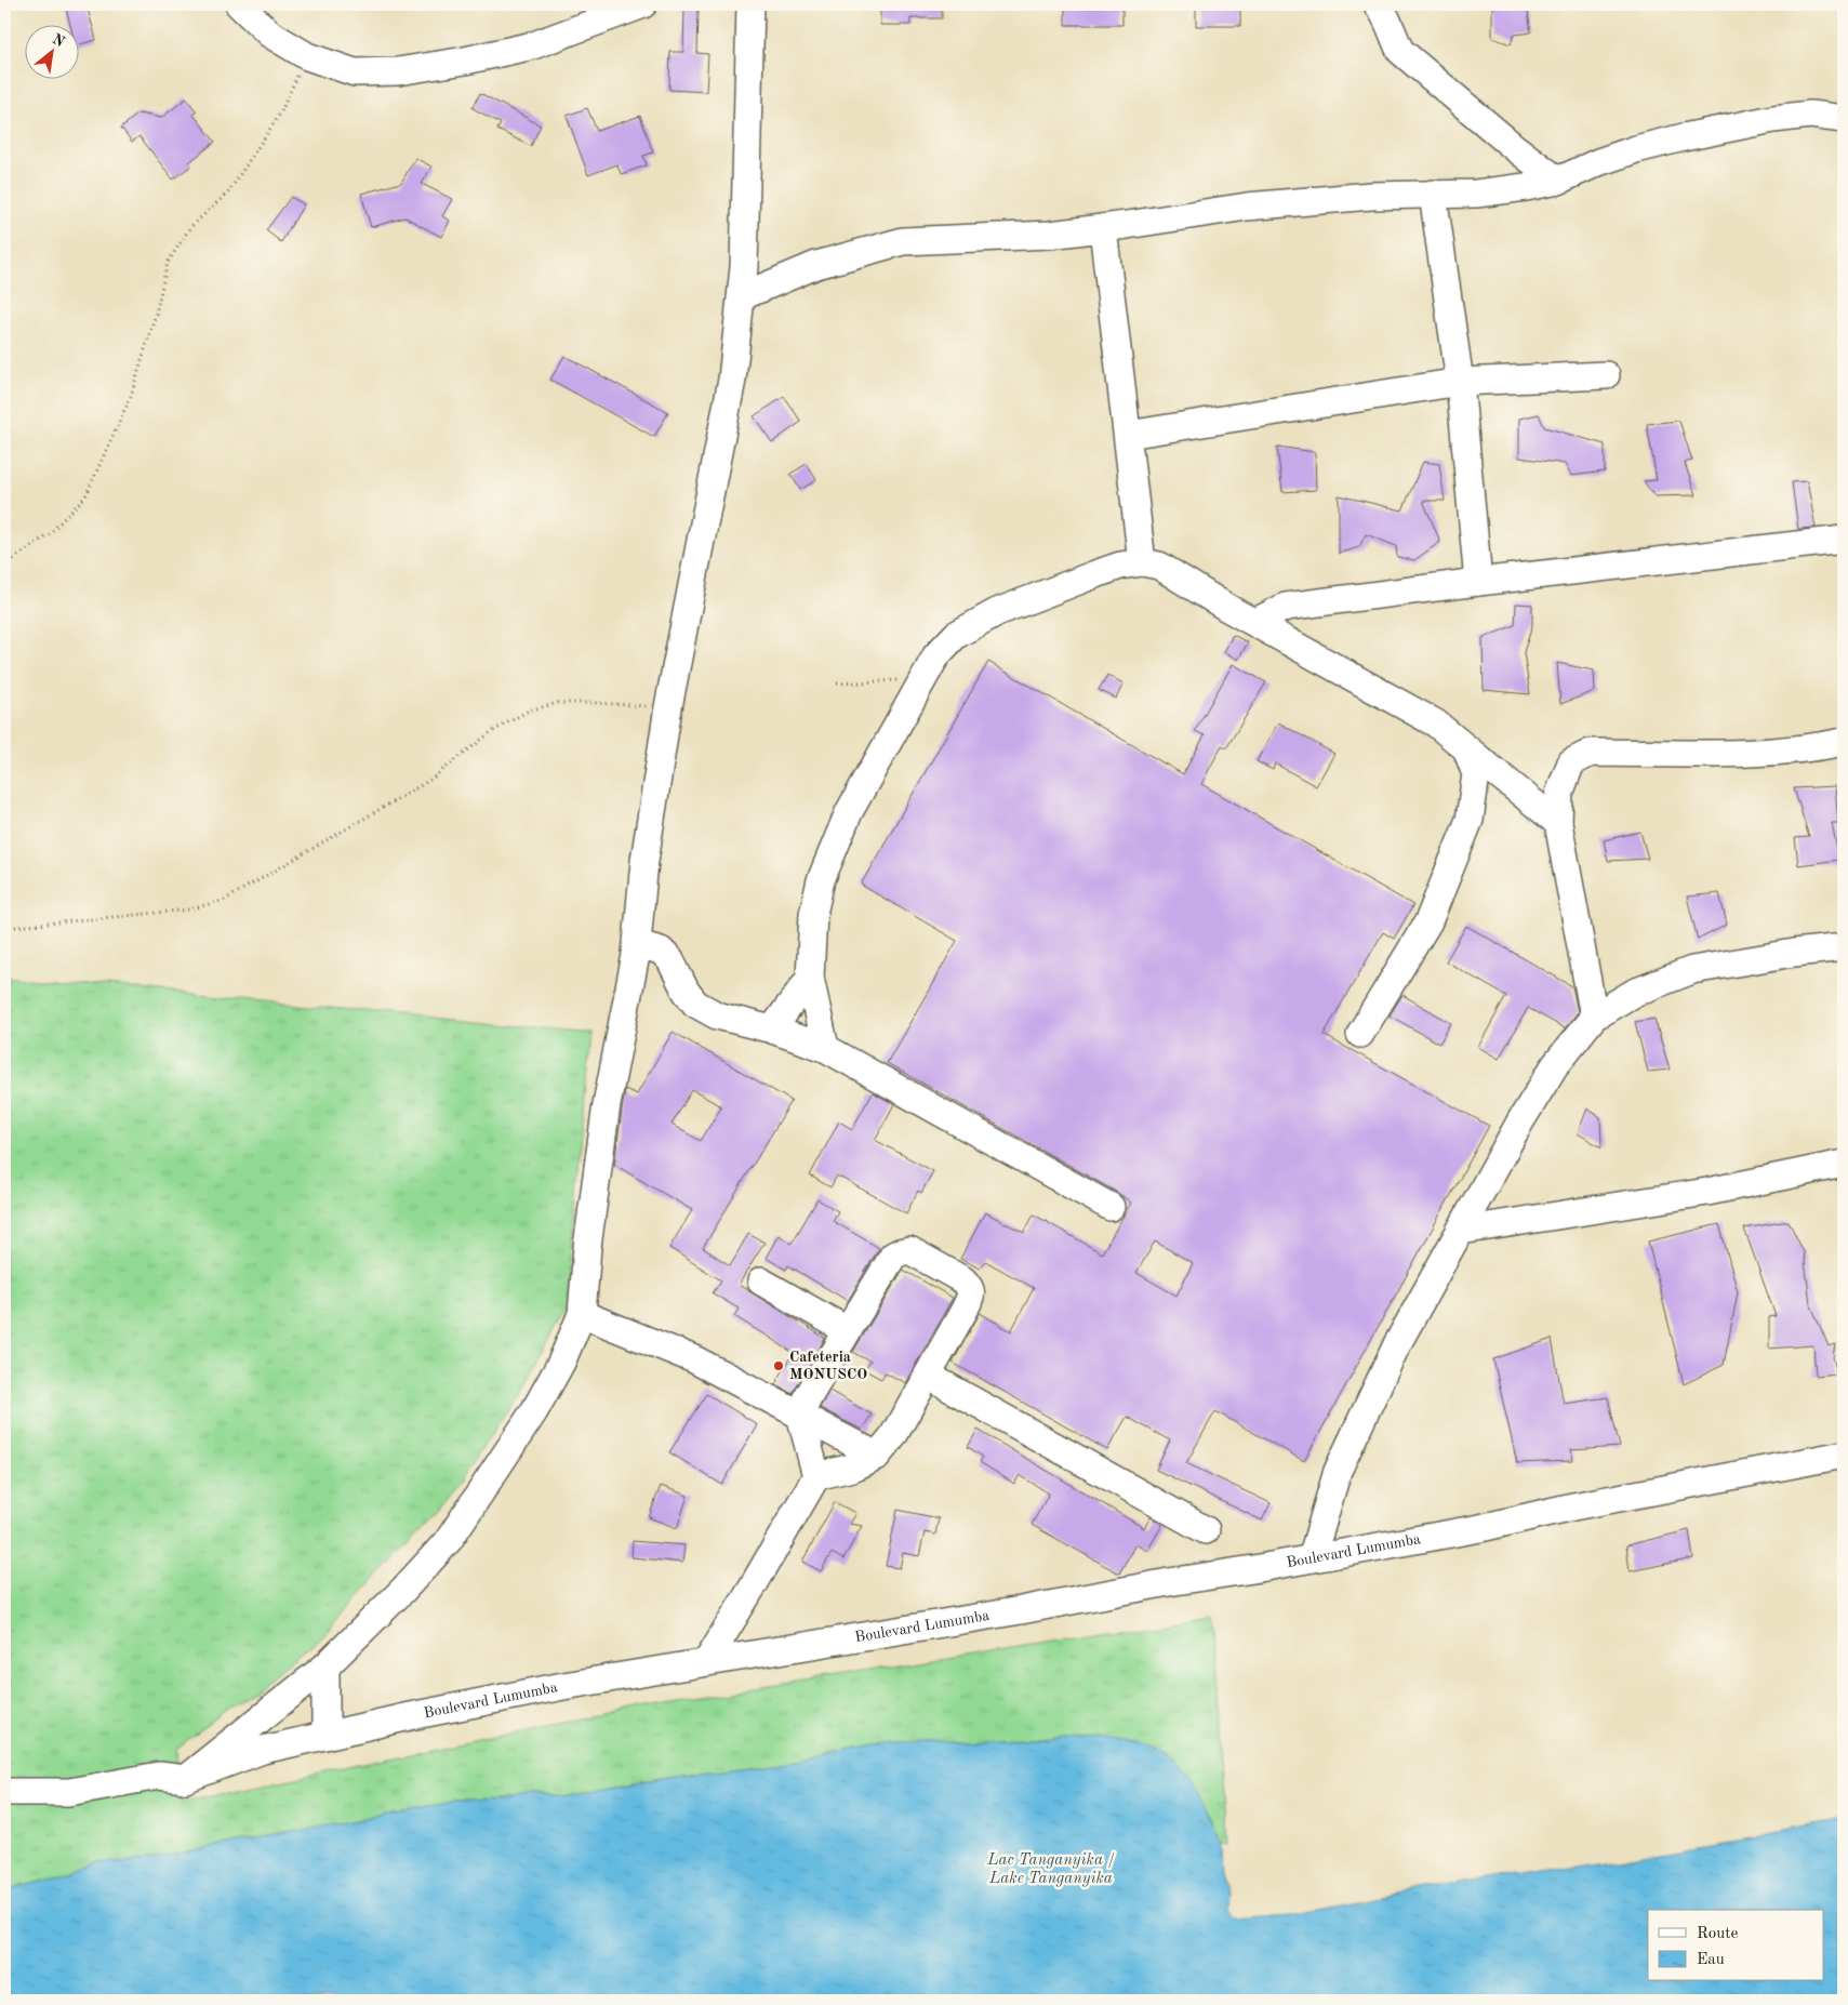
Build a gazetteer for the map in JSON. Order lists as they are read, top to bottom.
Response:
{
  "streets": {
    "street": ["Boulevard Lumumba"]
  },
  "water": ["Lac Tanganyika / Lake Tanganyika"],
  "places": ["Cafeteria MONUSCO"],
  "legend": ["Route", "Eau"],
  "north": "top right"
}
